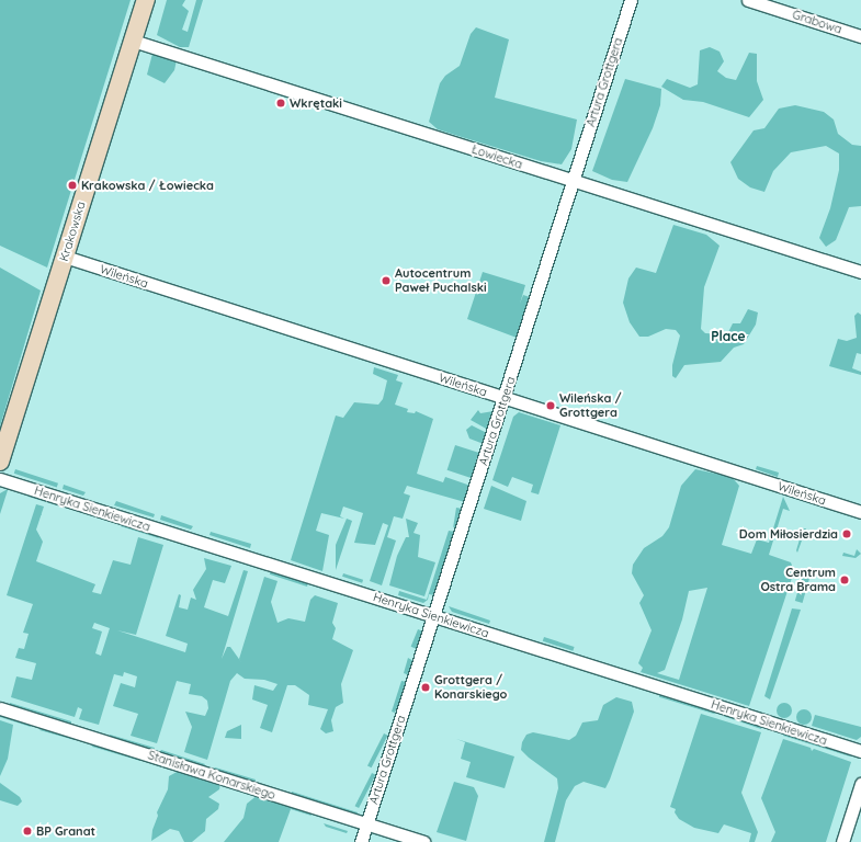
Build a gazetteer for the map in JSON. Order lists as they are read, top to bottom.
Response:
{
  "streets": {
    "street": [
      "Grabowa",
      "Artura Grottgera",
      "Łowiecka",
      "Krakowska",
      "Wileńska",
      "Henryka Sienkiewicza",
      "Stanisława Konarskiego"
    ]
  },
  "crossings": [
    ["Artura Grottgera", "Łowiecka"],
    ["Artura Grottgera", "Wileńska"],
    ["Artura Grottgera", "Henryka Sienkiewicza"],
    ["Artura Grottgera", "Stanisława Konarskiego"],
    ["Łowiecka", "Krakowska"],
    ["Krakowska", "Wileńska"]
  ],
  "districts": ["Place"],
  "places": [
    "Wkrętaki",
    "Krakowska / Łowiecka",
    "Autocentrum Paweł Puchalski",
    "Wileńska / Grottgera",
    "Dom Miłosierdzia",
    "Centrum Ostra Brama",
    "Grottgera / Konarskiego",
    "BP Granat"
  ]
}
